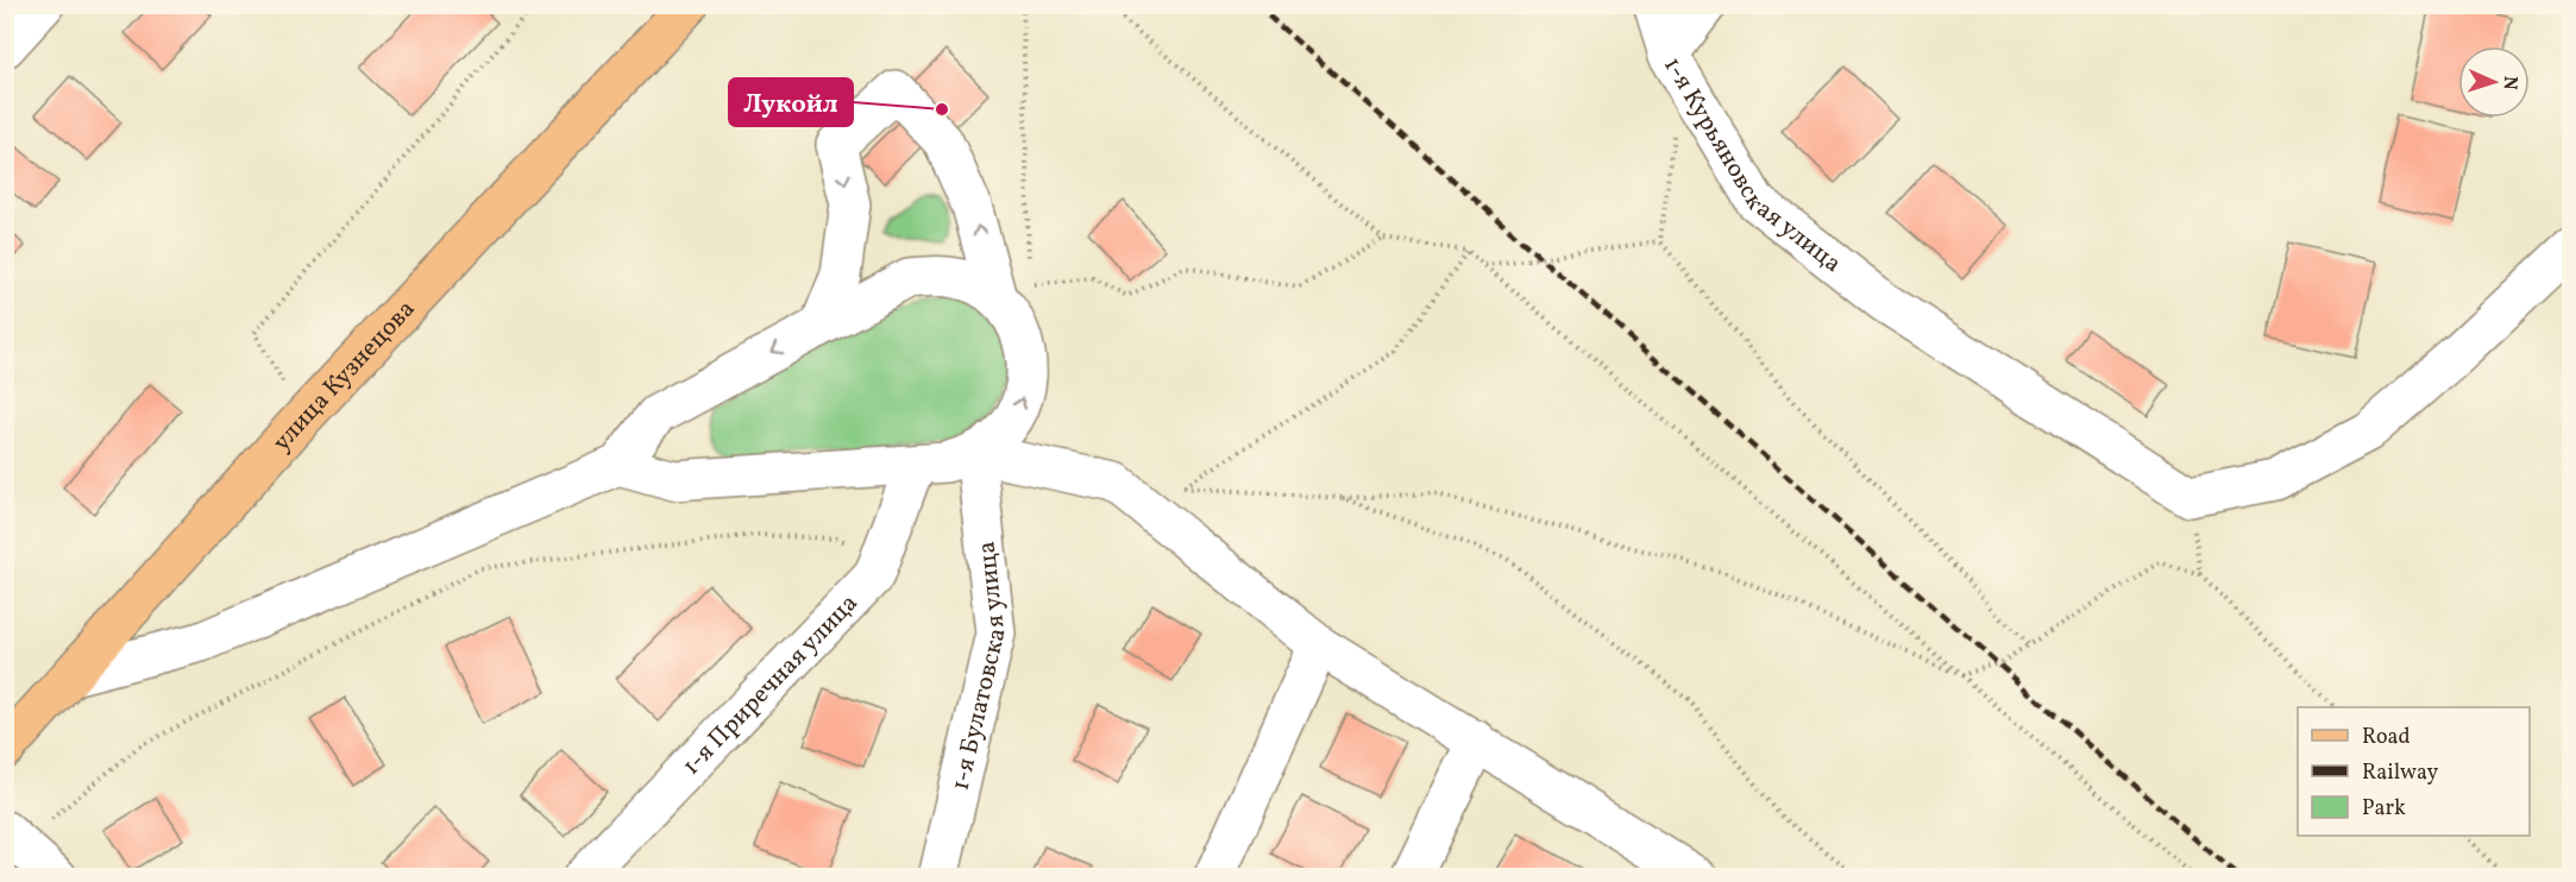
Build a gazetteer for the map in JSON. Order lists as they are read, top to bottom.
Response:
{
  "streets": {
    "main road": ["улица Кузнецова"],
    "street": ["1-я Курьяновская улица", "1-я Булатовская улица", "1-я Приречная улица"]
  },
  "places": ["Лукойл"],
  "legend": ["Road", "Railway", "Park"],
  "north": "right"
}
